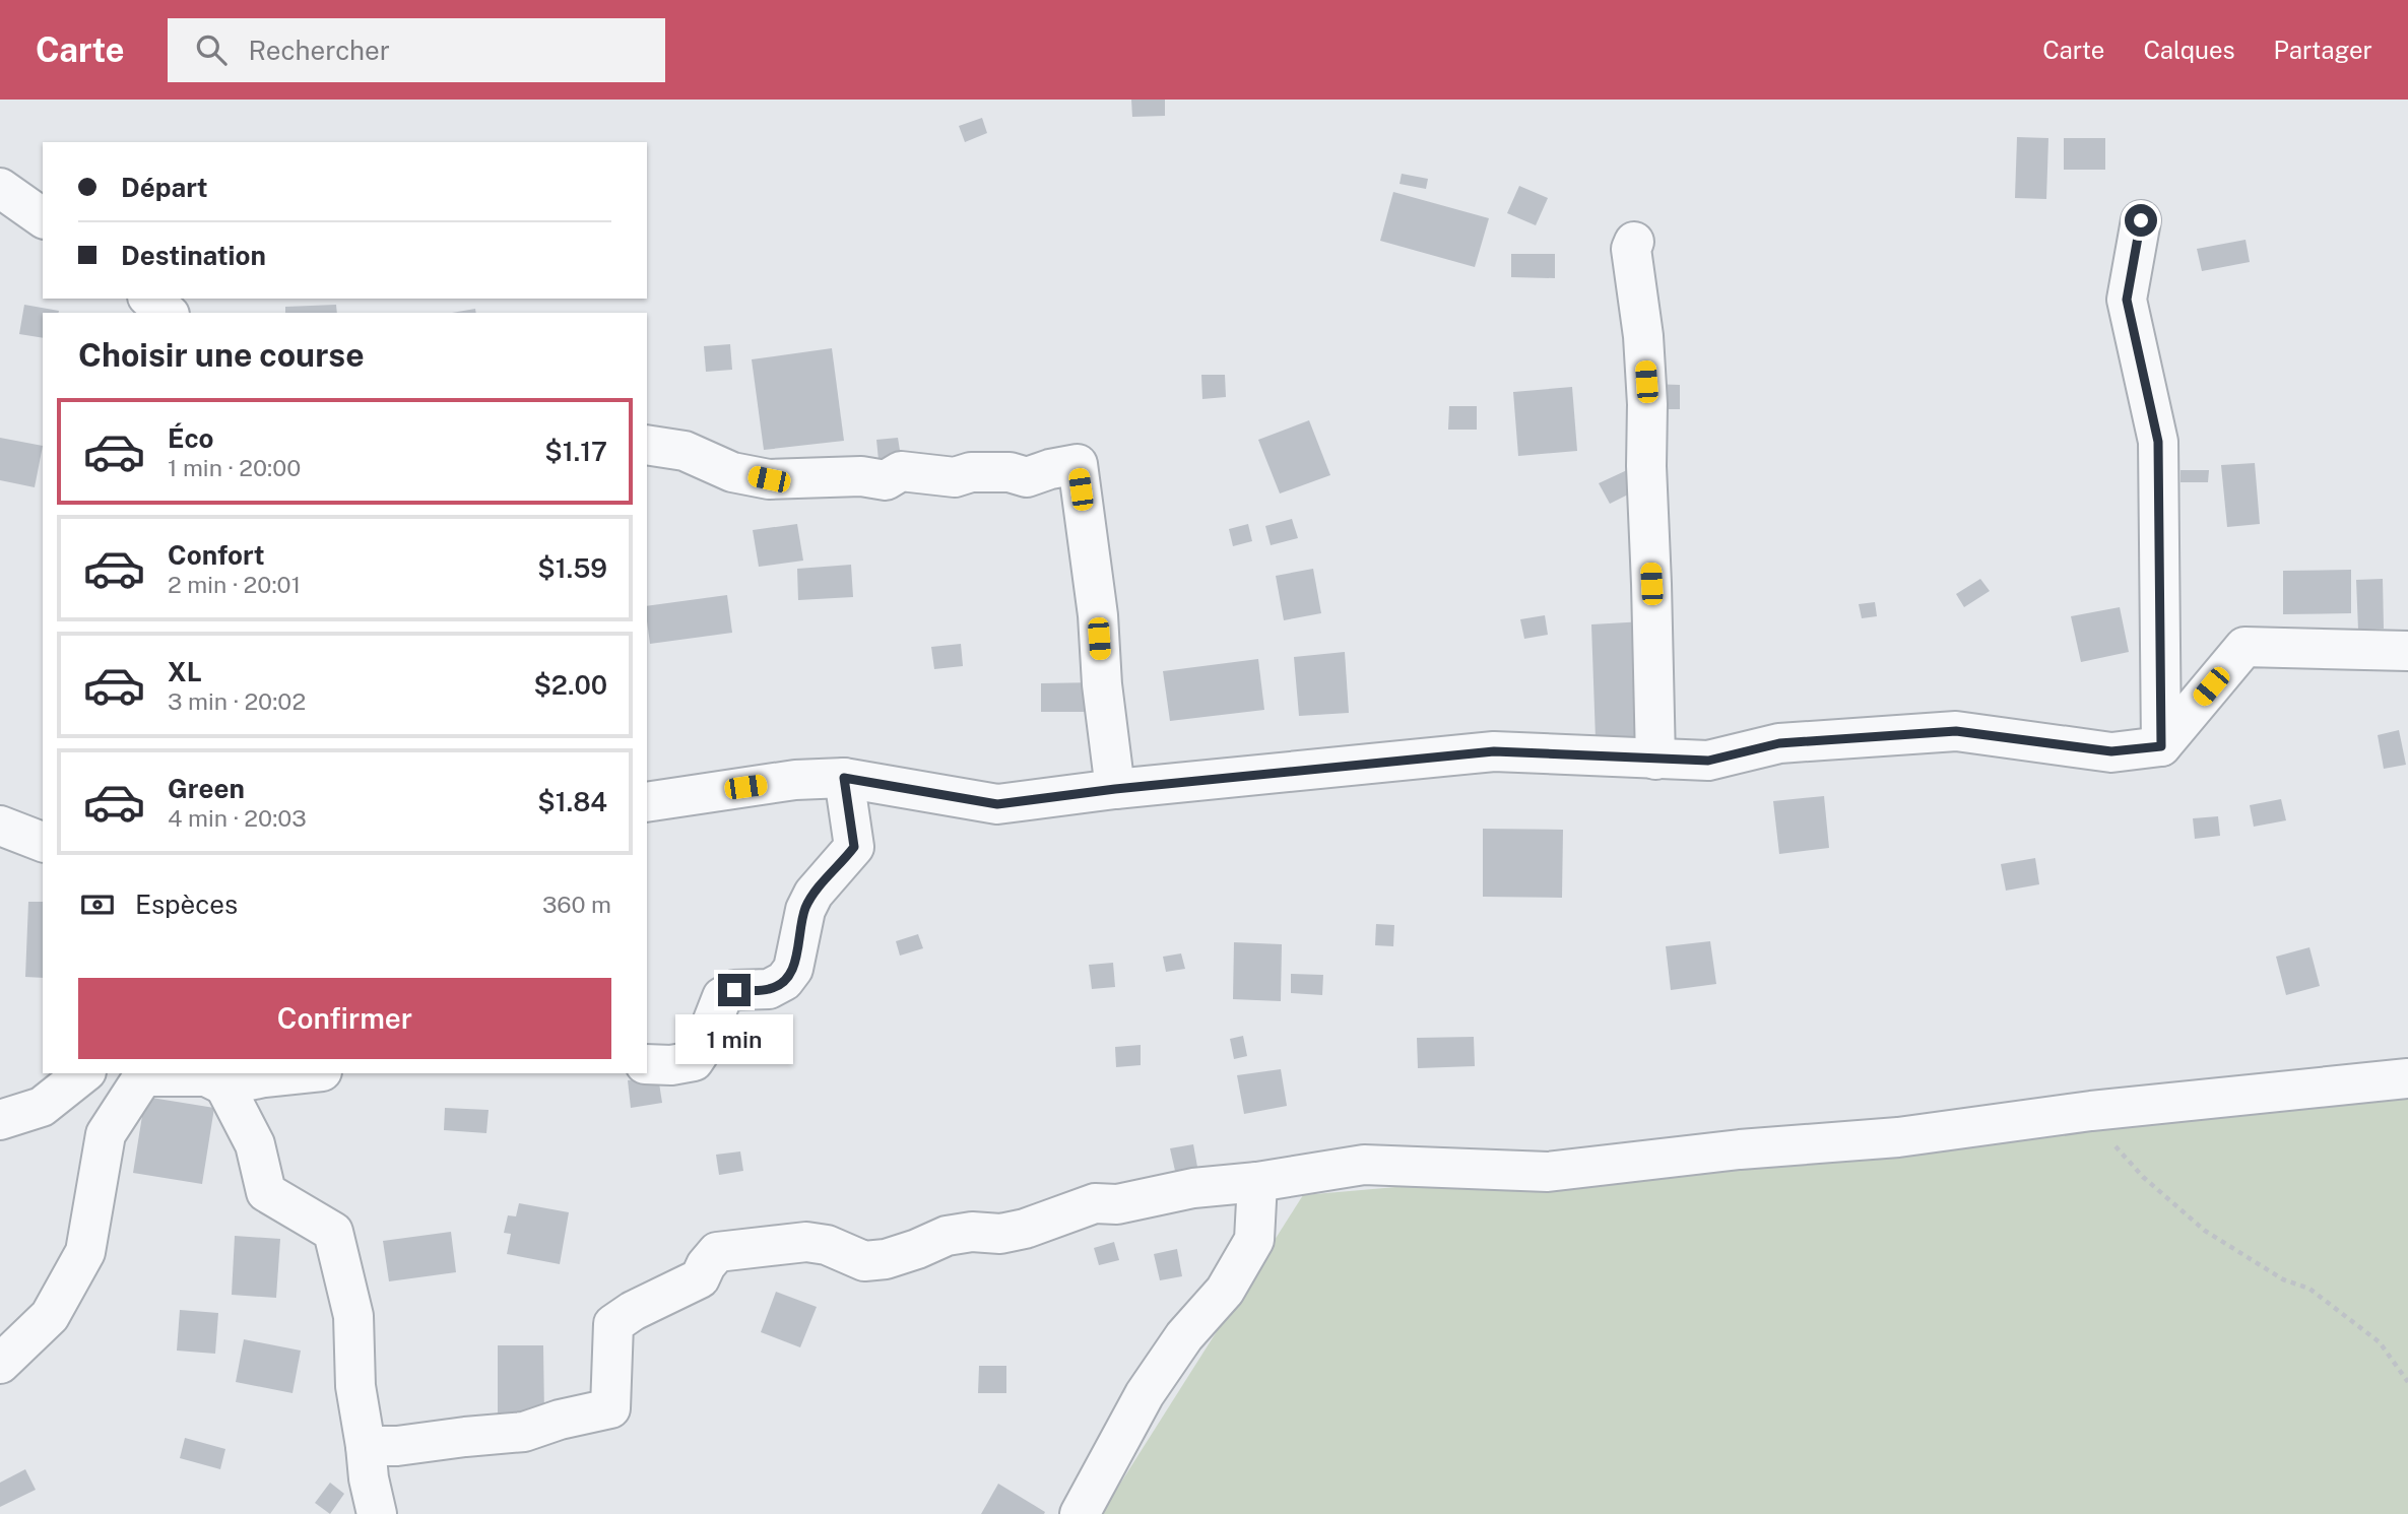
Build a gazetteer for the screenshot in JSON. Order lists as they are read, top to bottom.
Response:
{
  "page": {
    "header": "Carte",
    "search": "Rechercher",
    "nav": ["Carte", "Calques", "Partager"],
    "banner": ["Départ", "Destination"],
    "heading": "Choisir une course",
    "list": [
      {
        "name": "Éco",
        "note": "1 min · 20:00",
        "value": "$1.17"
      },
      {
        "name": "Confort",
        "note": "2 min · 20:01",
        "value": "$1.59"
      },
      {
        "name": "XL",
        "note": "3 min · 20:02",
        "value": "$2.00"
      },
      {
        "name": "Green",
        "note": "4 min · 20:03",
        "value": "$1.84"
      }
    ],
    "pay": ["Espèces", "360 m"],
    "buttons": "Confirmer",
    "bubble": "1 min"
  }
}
